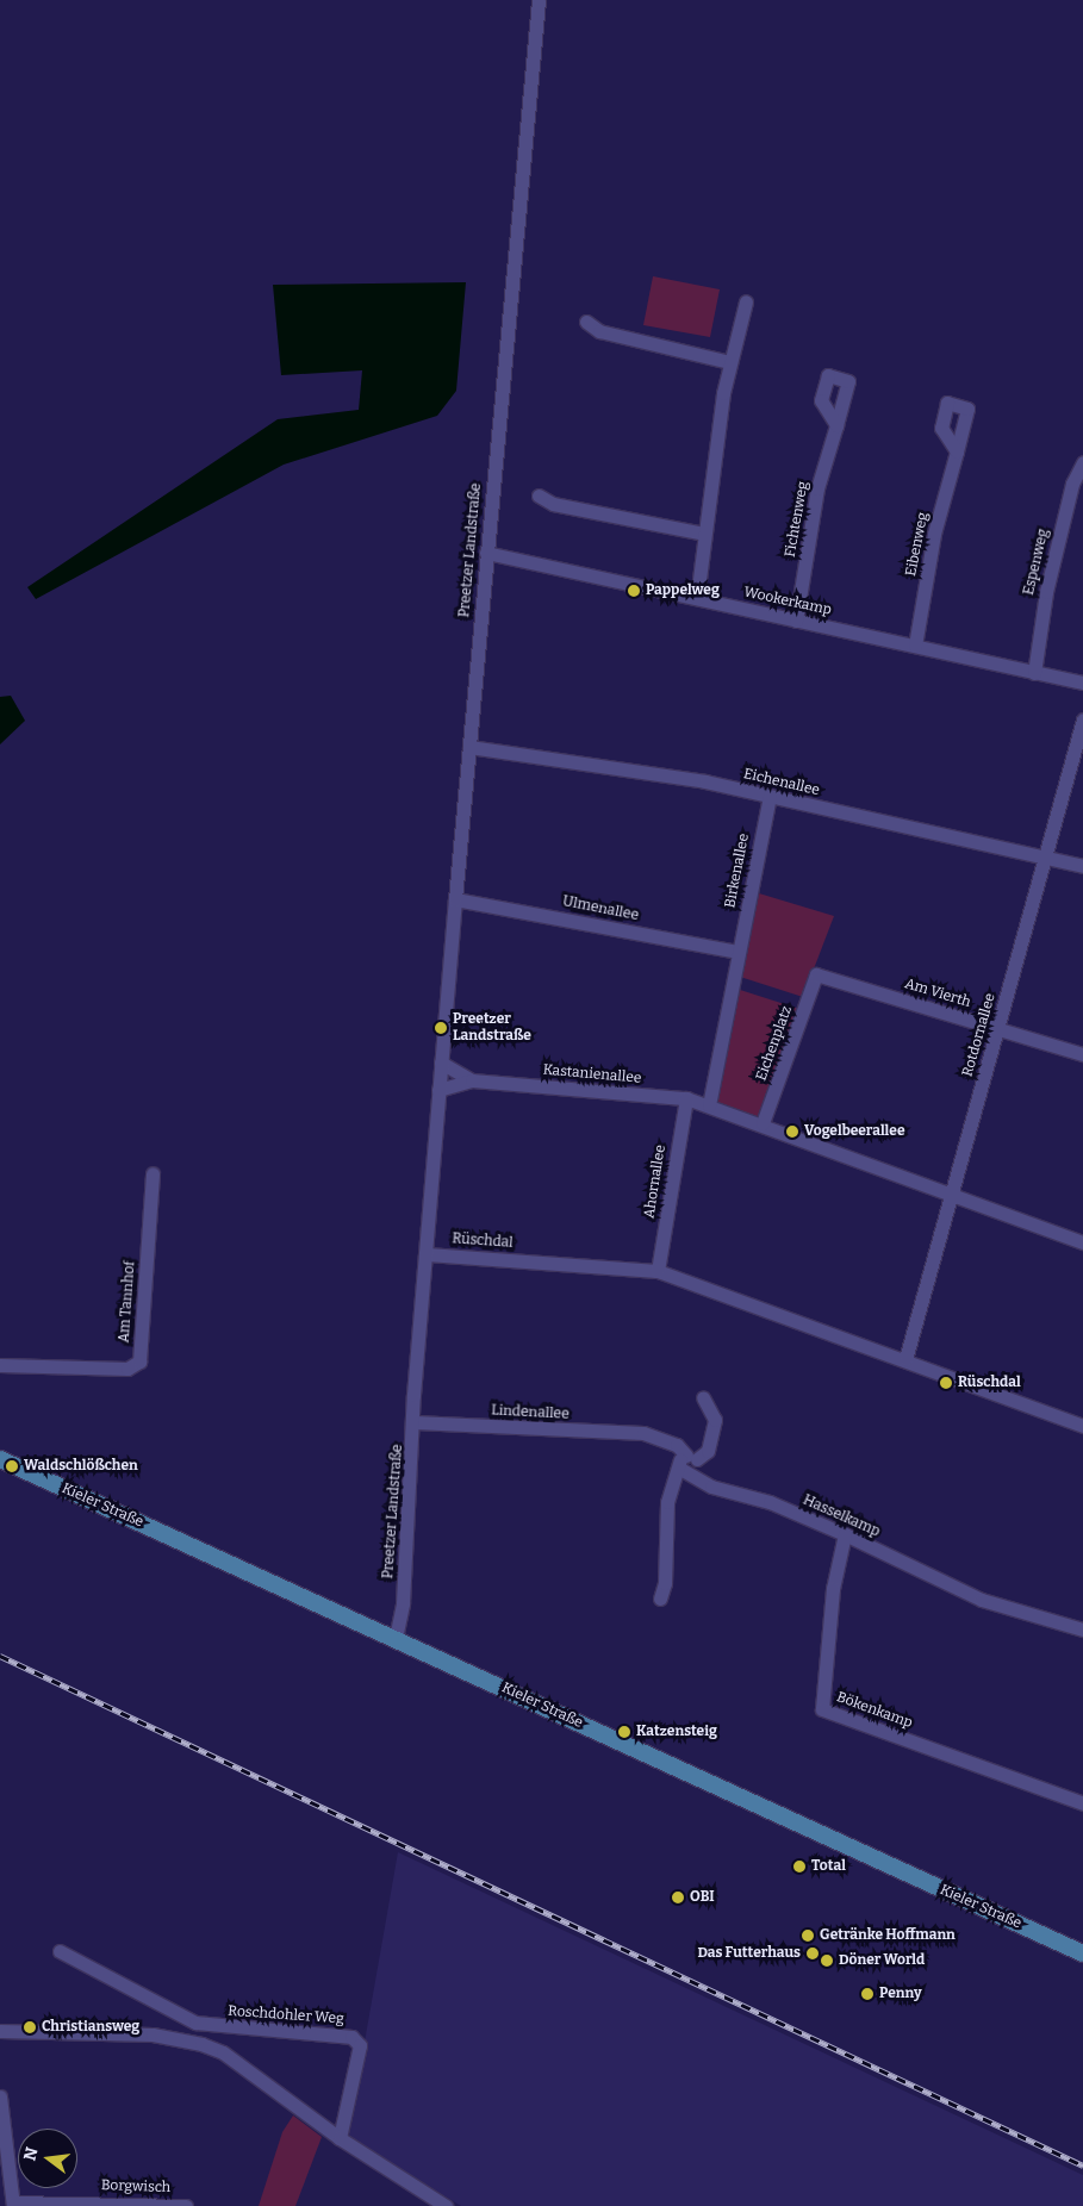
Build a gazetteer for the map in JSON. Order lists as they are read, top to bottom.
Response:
{
  "streets": {
    "main road": ["Kieler Straße"],
    "street": [
      "Fichtenweg",
      "Eibenweg",
      "Preetzer Landstraße",
      "Espenweg",
      "Wookerkamp",
      "Eichenallee",
      "Birkenallee",
      "Ulmenallee",
      "Am Vierth",
      "Rotdornallee",
      "Eichenplatz",
      "Kastanienallee",
      "Ahornallee",
      "Rüschdal",
      "Am Tannhof",
      "Lindenallee",
      "Hasselkamp",
      "Bökenkamp",
      "Roschdohler Weg",
      "Borgwisch"
    ]
  },
  "crossings": [
    ["Fichtenweg", "Wookerkamp"],
    ["Eibenweg", "Wookerkamp"],
    ["Preetzer Landstraße", "Wookerkamp"],
    ["Preetzer Landstraße", "Eichenallee"],
    ["Preetzer Landstraße", "Ulmenallee"],
    ["Preetzer Landstraße", "Kastanienallee"],
    ["Preetzer Landstraße", "Rüschdal"],
    ["Preetzer Landstraße", "Lindenallee"],
    ["Preetzer Landstraße", "Kieler Straße"],
    ["Espenweg", "Wookerkamp"],
    ["Eichenallee", "Birkenallee"],
    ["Eichenallee", "Rotdornallee"],
    ["Birkenallee", "Ulmenallee"],
    ["Am Vierth", "Rotdornallee"],
    ["Am Vierth", "Eichenplatz"],
    ["Rotdornallee", "Rüschdal"],
    ["Kastanienallee", "Ahornallee"],
    ["Ahornallee", "Rüschdal"],
    ["Lindenallee", "Hasselkamp"],
    ["Hasselkamp", "Bökenkamp"]
  ],
  "places": [
    "Pappelweg",
    "Preetzer Landstraße",
    "Vogelbeerallee",
    "Rüschdal",
    "Waldschlößchen",
    "Katzensteig",
    "Total",
    "OBI",
    "Getränke Hoffmann",
    "Das Futterhaus",
    "Döner World",
    "Penny",
    "Christiansweg"
  ],
  "north": "left"
}
